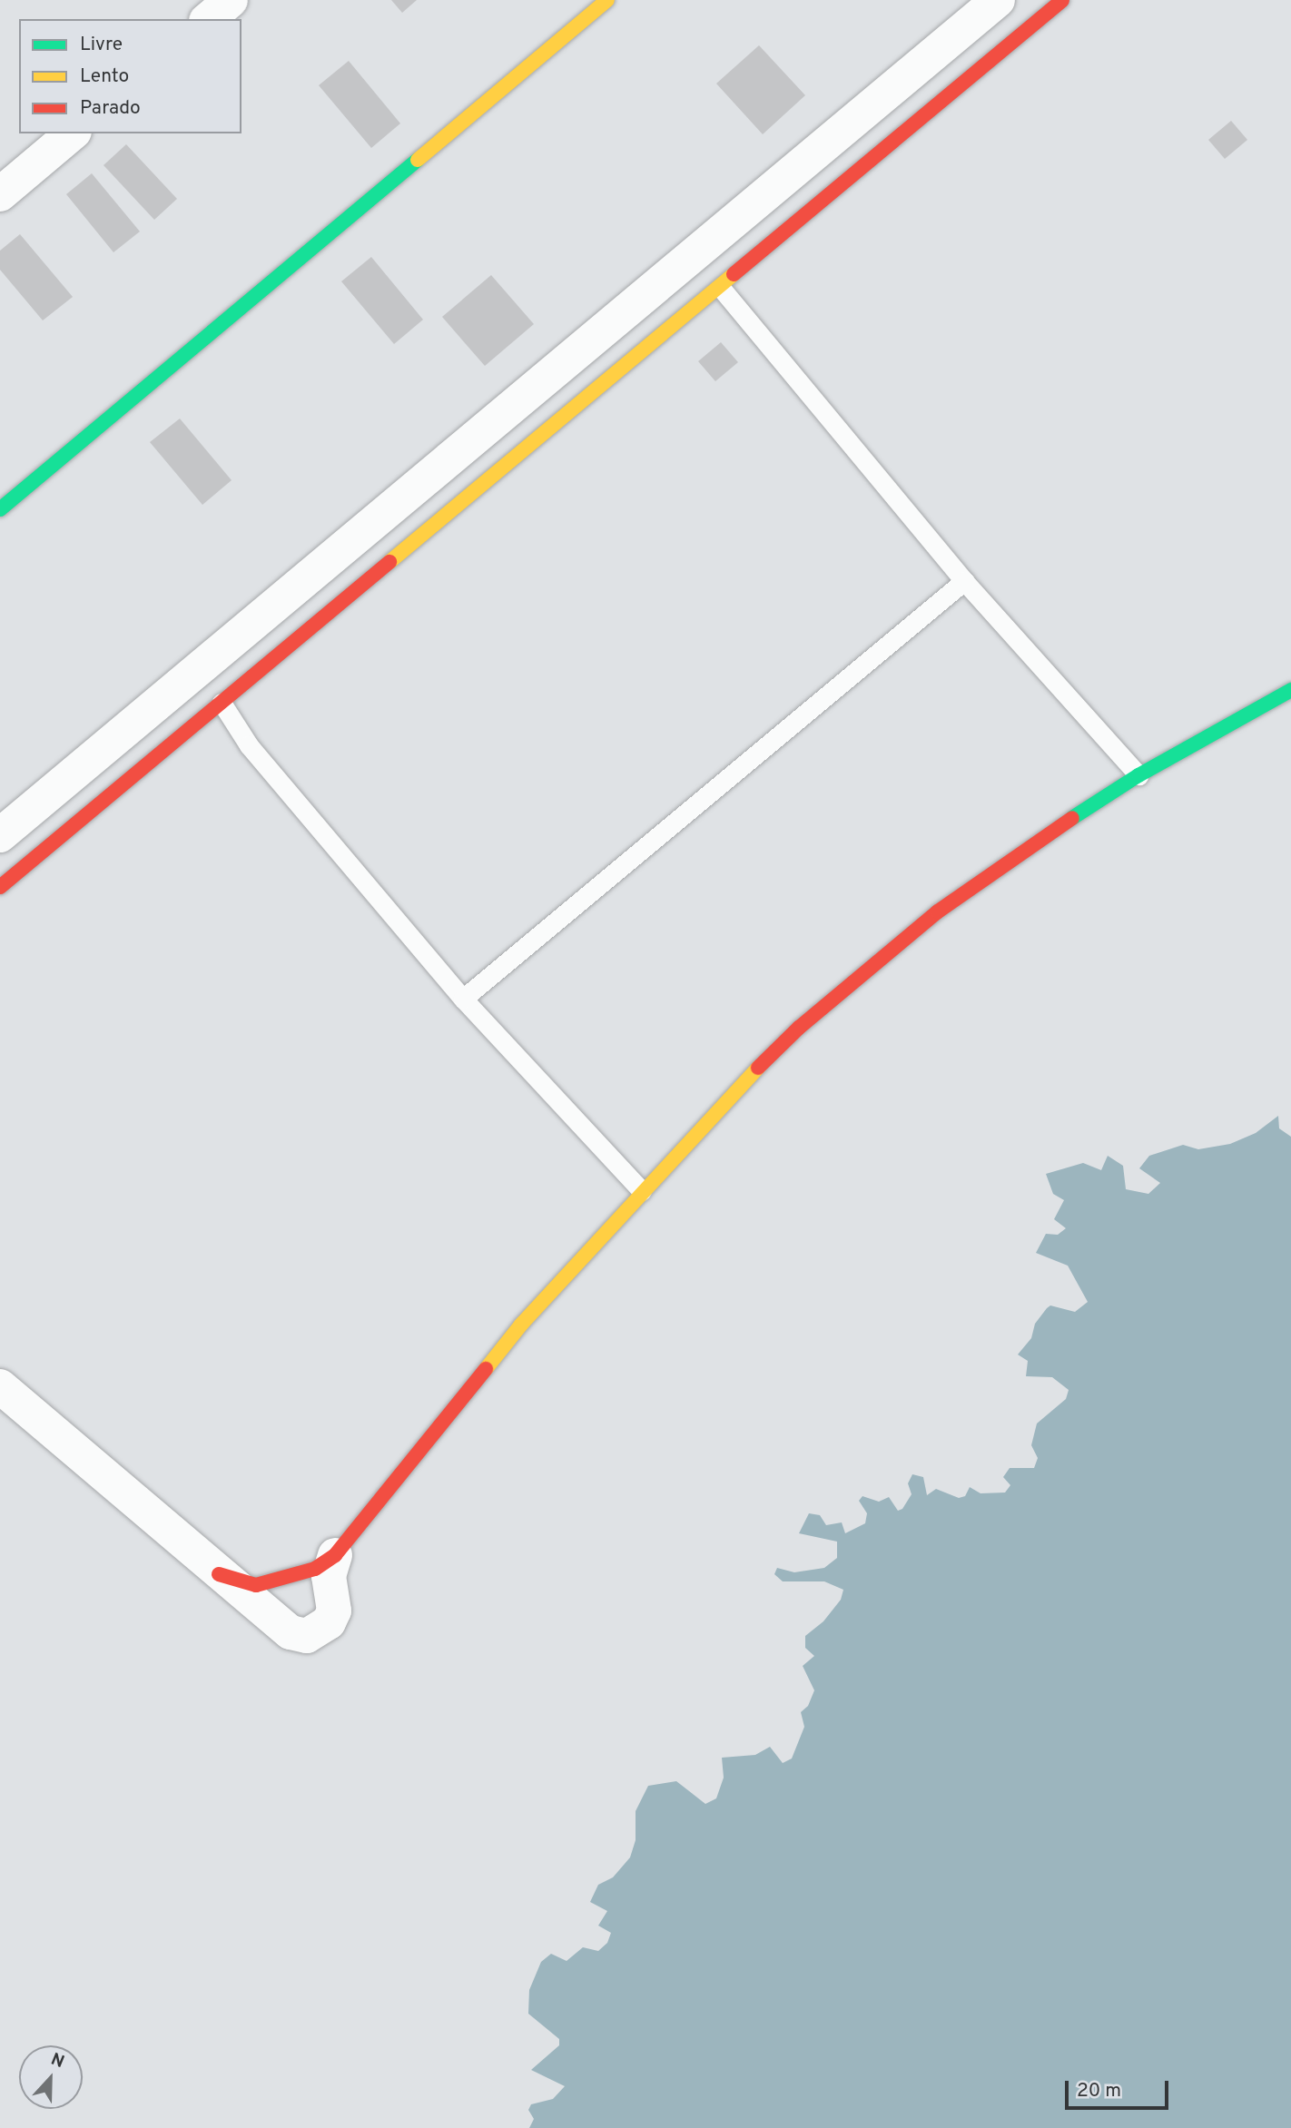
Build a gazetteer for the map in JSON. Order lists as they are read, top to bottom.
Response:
{
  "legend": ["Livre", "Lento", "Parado"],
  "scale_bar": "20 m",
  "north": "top"
}
